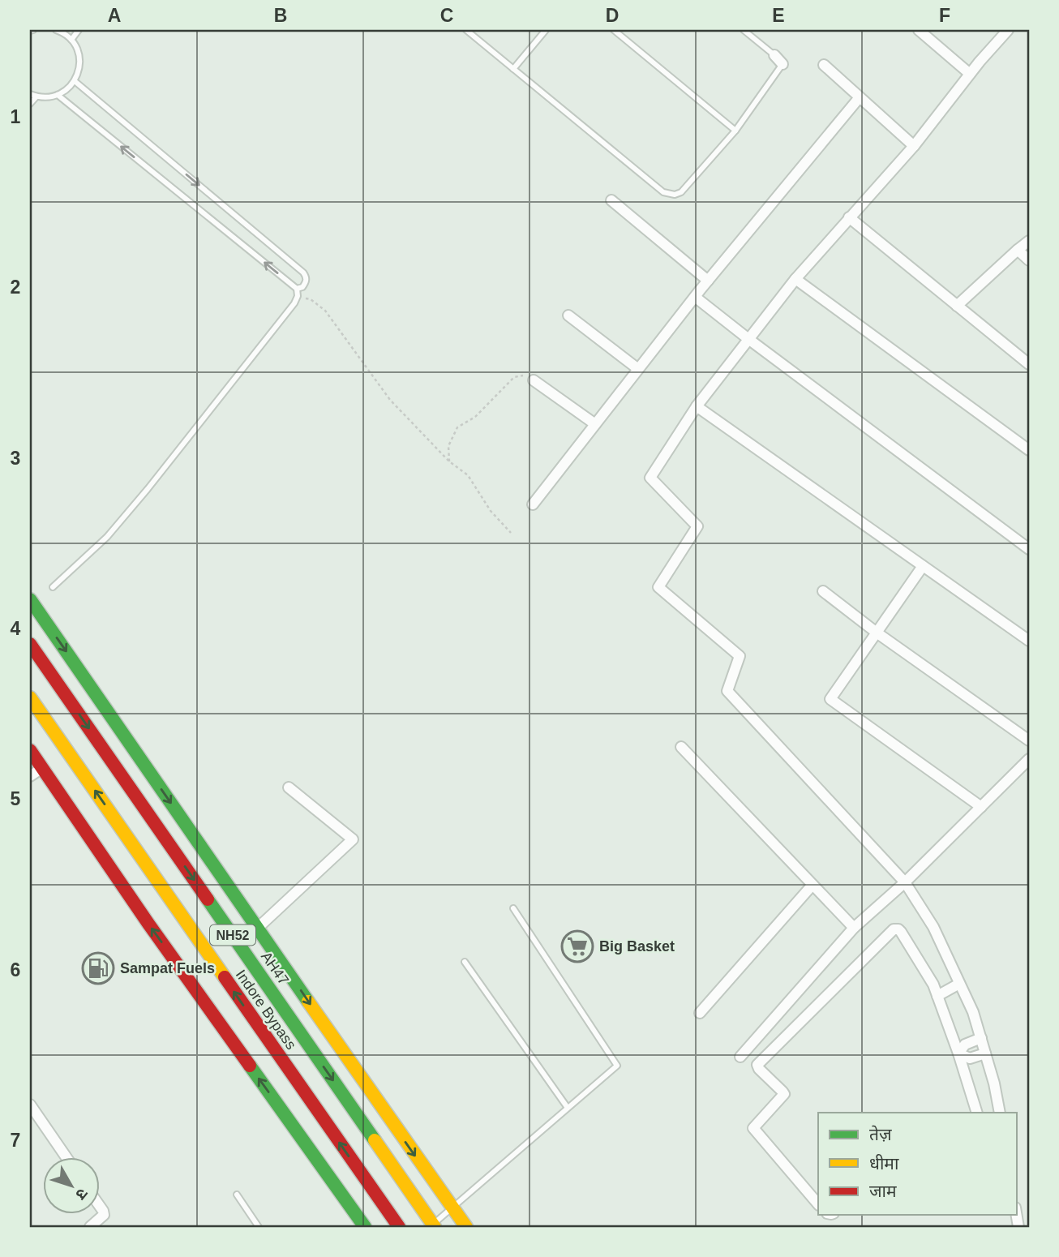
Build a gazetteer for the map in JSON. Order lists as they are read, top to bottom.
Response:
{
  "streets": {
    "main road": ["NH52", "AH47", "Indore Bypass"]
  },
  "places": {
    "supermarket": ["Big Basket"],
    "fuel station": ["Sampat Fuels"]
  },
  "legend": ["तेज़", "धीमा", "जाम"],
  "north": "bottom right",
  "grid": {
    "columns": [
      "A",
      "B",
      "C",
      "D",
      "E",
      "F"
    ],
    "rows": [
      "1",
      "2",
      "3",
      "4",
      "5",
      "6",
      "7"
    ]
  }
}
